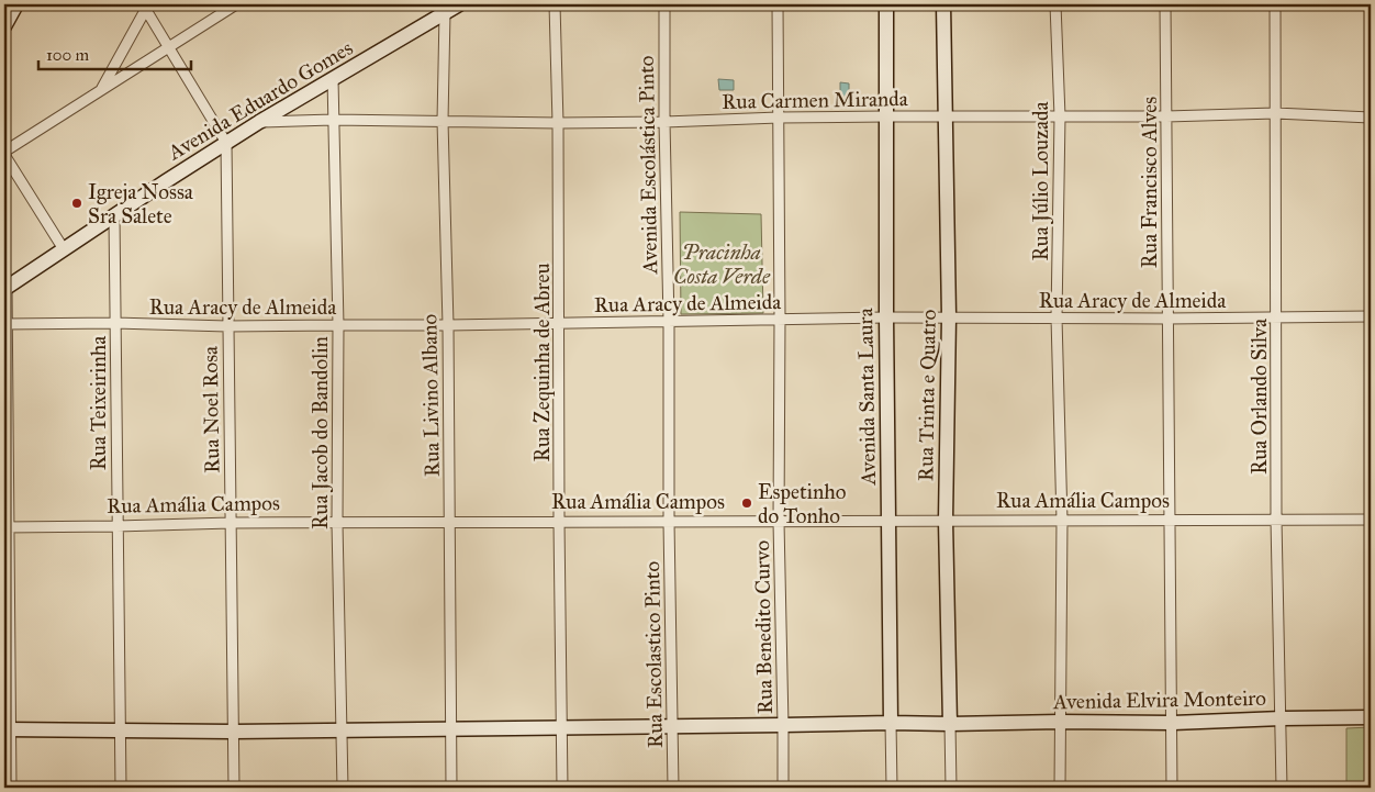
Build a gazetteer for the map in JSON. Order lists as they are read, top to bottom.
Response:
{
  "streets": {
    "street": [
      "Avenida Eduardo Gomes",
      "Rua Carmen Miranda",
      "Avenida Escolástica Pinto",
      "Rua Júlio Louzada",
      "Rua Francisco Alves",
      "Rua Aracy de Almeida",
      "Rua Zequinha de Abreu",
      "Rua Livino Albano",
      "Rua Trinta e Quatro",
      "Avenida Santa Laura",
      "Rua Orlando Silva",
      "Rua Teixeirinha",
      "Rua Noel Rosa",
      "Rua Jacob do Bandolin",
      "Rua Amália Campos",
      "Rua Benedito Curvo",
      "Rua Escolastico Pinto",
      "Avenida Elvira Monteiro"
    ]
  },
  "crossings": [
    ["Avenida Eduardo Gomes", "Rua Carmen Miranda"],
    ["Avenida Eduardo Gomes", "Rua Livino Albano"],
    ["Avenida Eduardo Gomes", "Rua Teixeirinha"],
    ["Avenida Eduardo Gomes", "Rua Noel Rosa"],
    ["Avenida Eduardo Gomes", "Rua Jacob do Bandolin"],
    ["Rua Carmen Miranda", "Avenida Escolástica Pinto"],
    ["Rua Carmen Miranda", "Rua Júlio Louzada"],
    ["Rua Carmen Miranda", "Rua Francisco Alves"],
    ["Rua Carmen Miranda", "Rua Zequinha de Abreu"],
    ["Rua Carmen Miranda", "Rua Livino Albano"],
    ["Rua Carmen Miranda", "Rua Trinta e Quatro"],
    ["Rua Carmen Miranda", "Avenida Santa Laura"],
    ["Rua Carmen Miranda", "Rua Orlando Silva"],
    ["Rua Carmen Miranda", "Rua Jacob do Bandolin"],
    ["Rua Carmen Miranda", "Rua Benedito Curvo"],
    ["Avenida Escolástica Pinto", "Rua Aracy de Almeida"],
    ["Avenida Escolástica Pinto", "Rua Amália Campos"],
    ["Avenida Escolástica Pinto", "Rua Escolastico Pinto"],
    ["Rua Júlio Louzada", "Rua Aracy de Almeida"],
    ["Rua Júlio Louzada", "Rua Amália Campos"],
    ["Rua Júlio Louzada", "Avenida Elvira Monteiro"],
    ["Rua Francisco Alves", "Rua Aracy de Almeida"],
    ["Rua Francisco Alves", "Rua Amália Campos"],
    ["Rua Francisco Alves", "Avenida Elvira Monteiro"],
    ["Rua Aracy de Almeida", "Rua Zequinha de Abreu"],
    ["Rua Aracy de Almeida", "Rua Livino Albano"],
    ["Rua Aracy de Almeida", "Rua Trinta e Quatro"],
    ["Rua Aracy de Almeida", "Avenida Santa Laura"],
    ["Rua Aracy de Almeida", "Rua Orlando Silva"],
    ["Rua Aracy de Almeida", "Rua Teixeirinha"],
    ["Rua Aracy de Almeida", "Rua Noel Rosa"],
    ["Rua Aracy de Almeida", "Rua Jacob do Bandolin"],
    ["Rua Aracy de Almeida", "Rua Benedito Curvo"],
    ["Rua Zequinha de Abreu", "Rua Amália Campos"],
    ["Rua Livino Albano", "Rua Amália Campos"],
    ["Rua Trinta e Quatro", "Rua Amália Campos"],
    ["Rua Trinta e Quatro", "Avenida Elvira Monteiro"],
    ["Avenida Santa Laura", "Rua Amália Campos"],
    ["Rua Orlando Silva", "Rua Amália Campos"],
    ["Rua Orlando Silva", "Avenida Elvira Monteiro"],
    ["Rua Teixeirinha", "Rua Amália Campos"],
    ["Rua Noel Rosa", "Rua Amália Campos"],
    ["Rua Jacob do Bandolin", "Rua Amália Campos"],
    ["Rua Amália Campos", "Rua Benedito Curvo"],
    ["Rua Amália Campos", "Rua Escolastico Pinto"]
  ],
  "parks": ["Pracinha Costa Verde"],
  "places": ["Igreja Nossa Sra Salete", "Espetinho do Tonho"],
  "scale_bar": "100 m"
}
